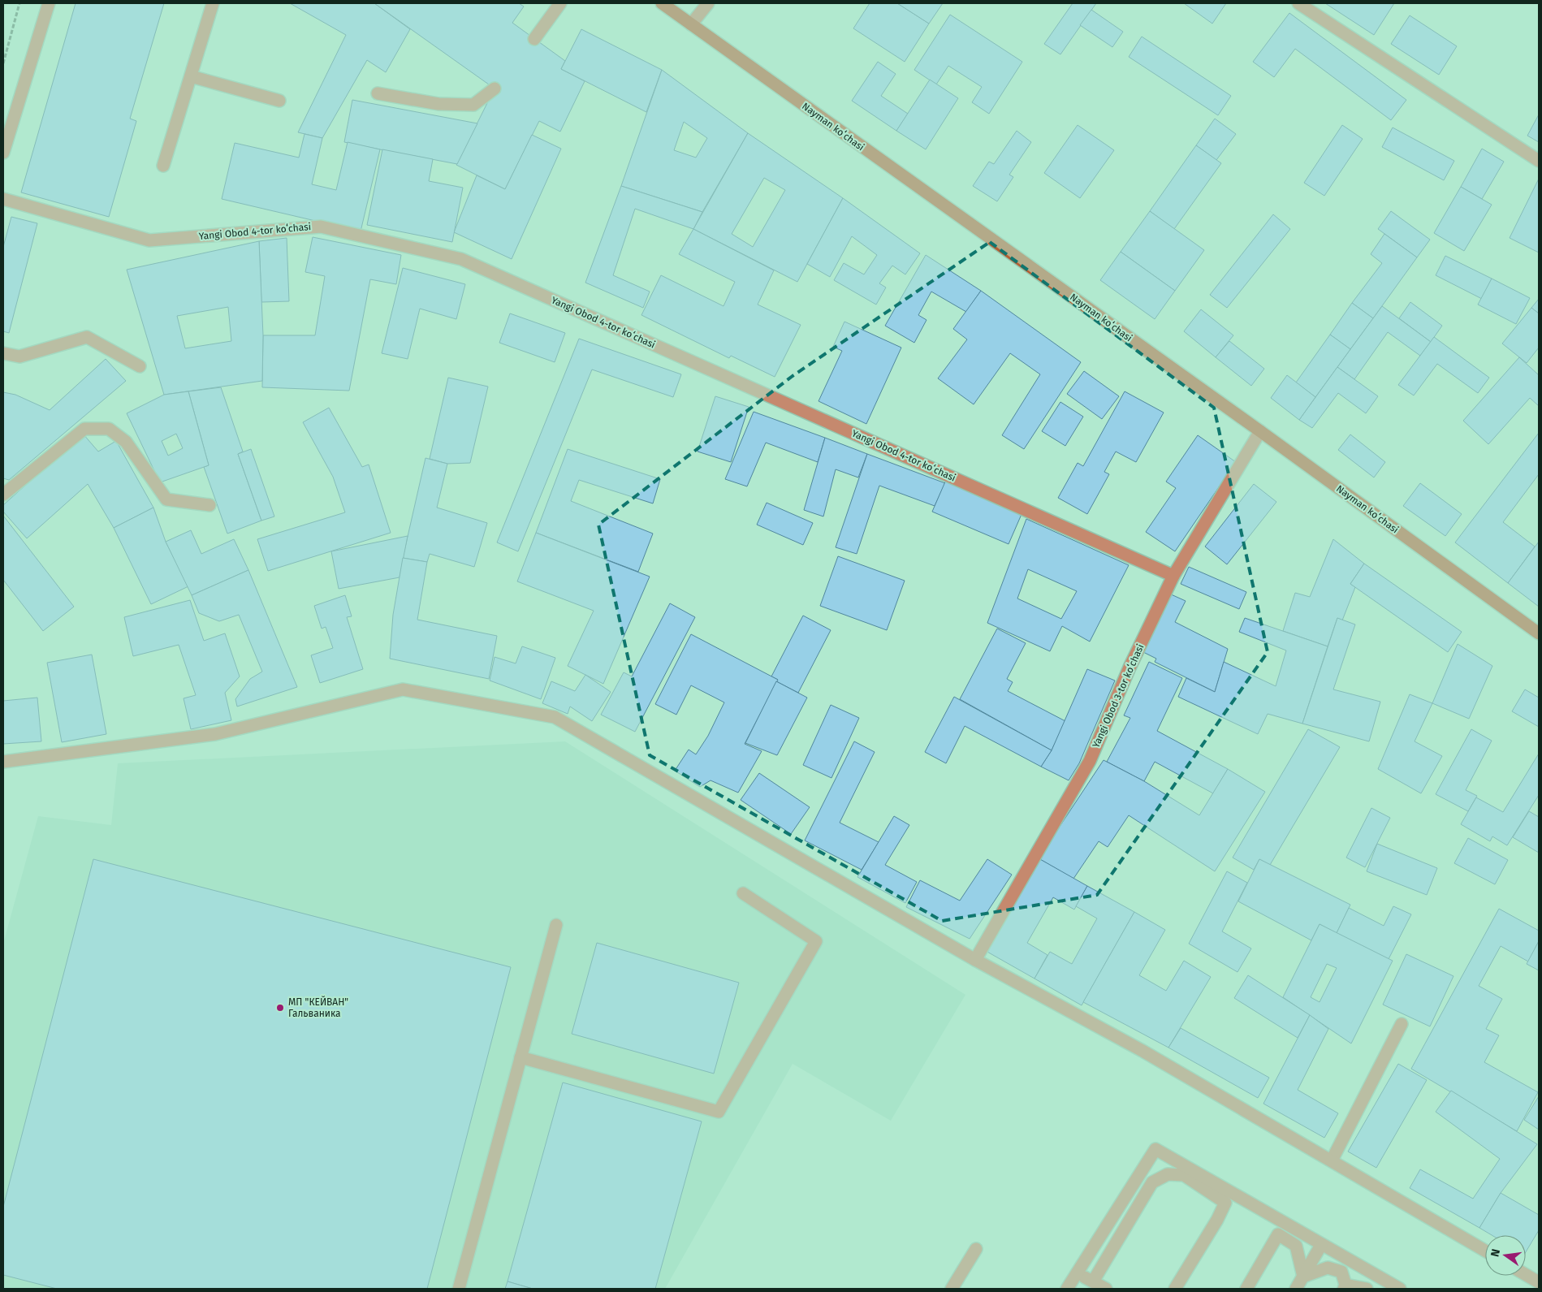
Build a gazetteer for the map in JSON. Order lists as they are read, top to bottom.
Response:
{
  "streets": {
    "main road": ["Nayman koʻchasi"],
    "street": ["Yangi Obod 4-tor koʻchasi", "Yangi Obod 3-tor koʻchasi"]
  },
  "crossings": [
    ["Nayman koʻchasi", "Yangi Obod 3-tor koʻchasi"],
    ["Yangi Obod 4-tor koʻchasi", "Yangi Obod 3-tor koʻchasi"]
  ],
  "places": ["МП \"КЕЙВАН\" Гальваника"],
  "north": "left"
}
